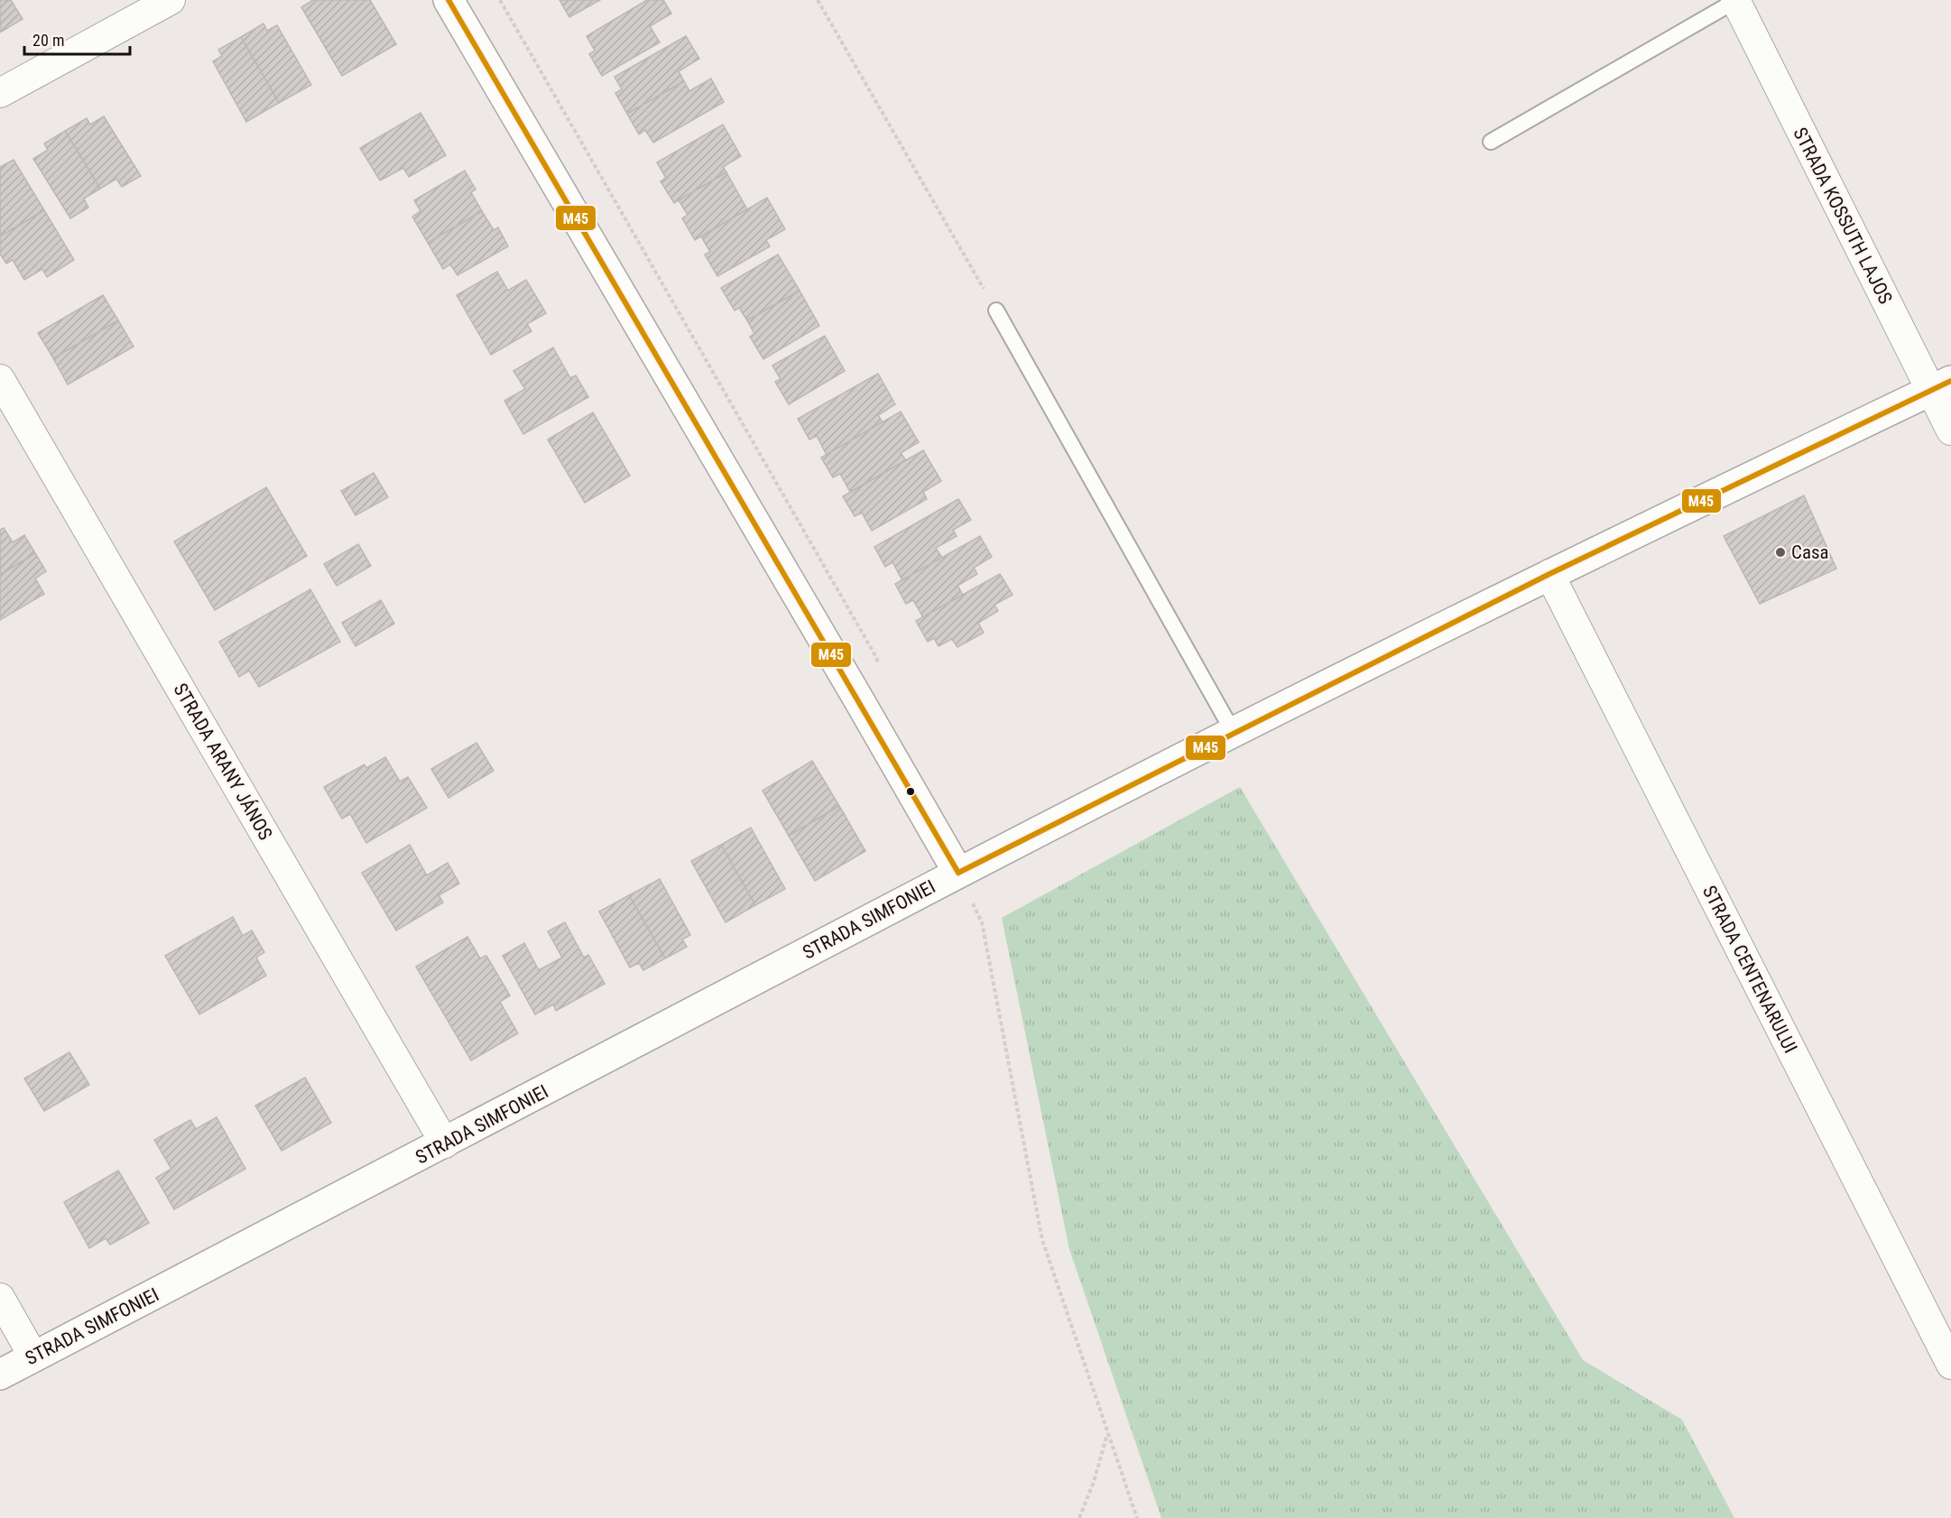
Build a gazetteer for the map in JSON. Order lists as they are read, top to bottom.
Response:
{
  "streets": {
    "street": [
      "STRADA KOSSUTH LAJOS",
      "STRADA ARANY JÁNOS",
      "STRADA SIMFONIEI",
      "STRADA CENTENARULUI"
    ]
  },
  "crossings": [
    ["STRADA KOSSUTH LAJOS", "STRADA SIMFONIEI"],
    ["STRADA ARANY JÁNOS", "STRADA SIMFONIEI"],
    ["STRADA SIMFONIEI", "STRADA CENTENARULUI"]
  ],
  "places": ["Casa"],
  "lines": ["transit line M45"],
  "scale_bar": "20 m"
}
